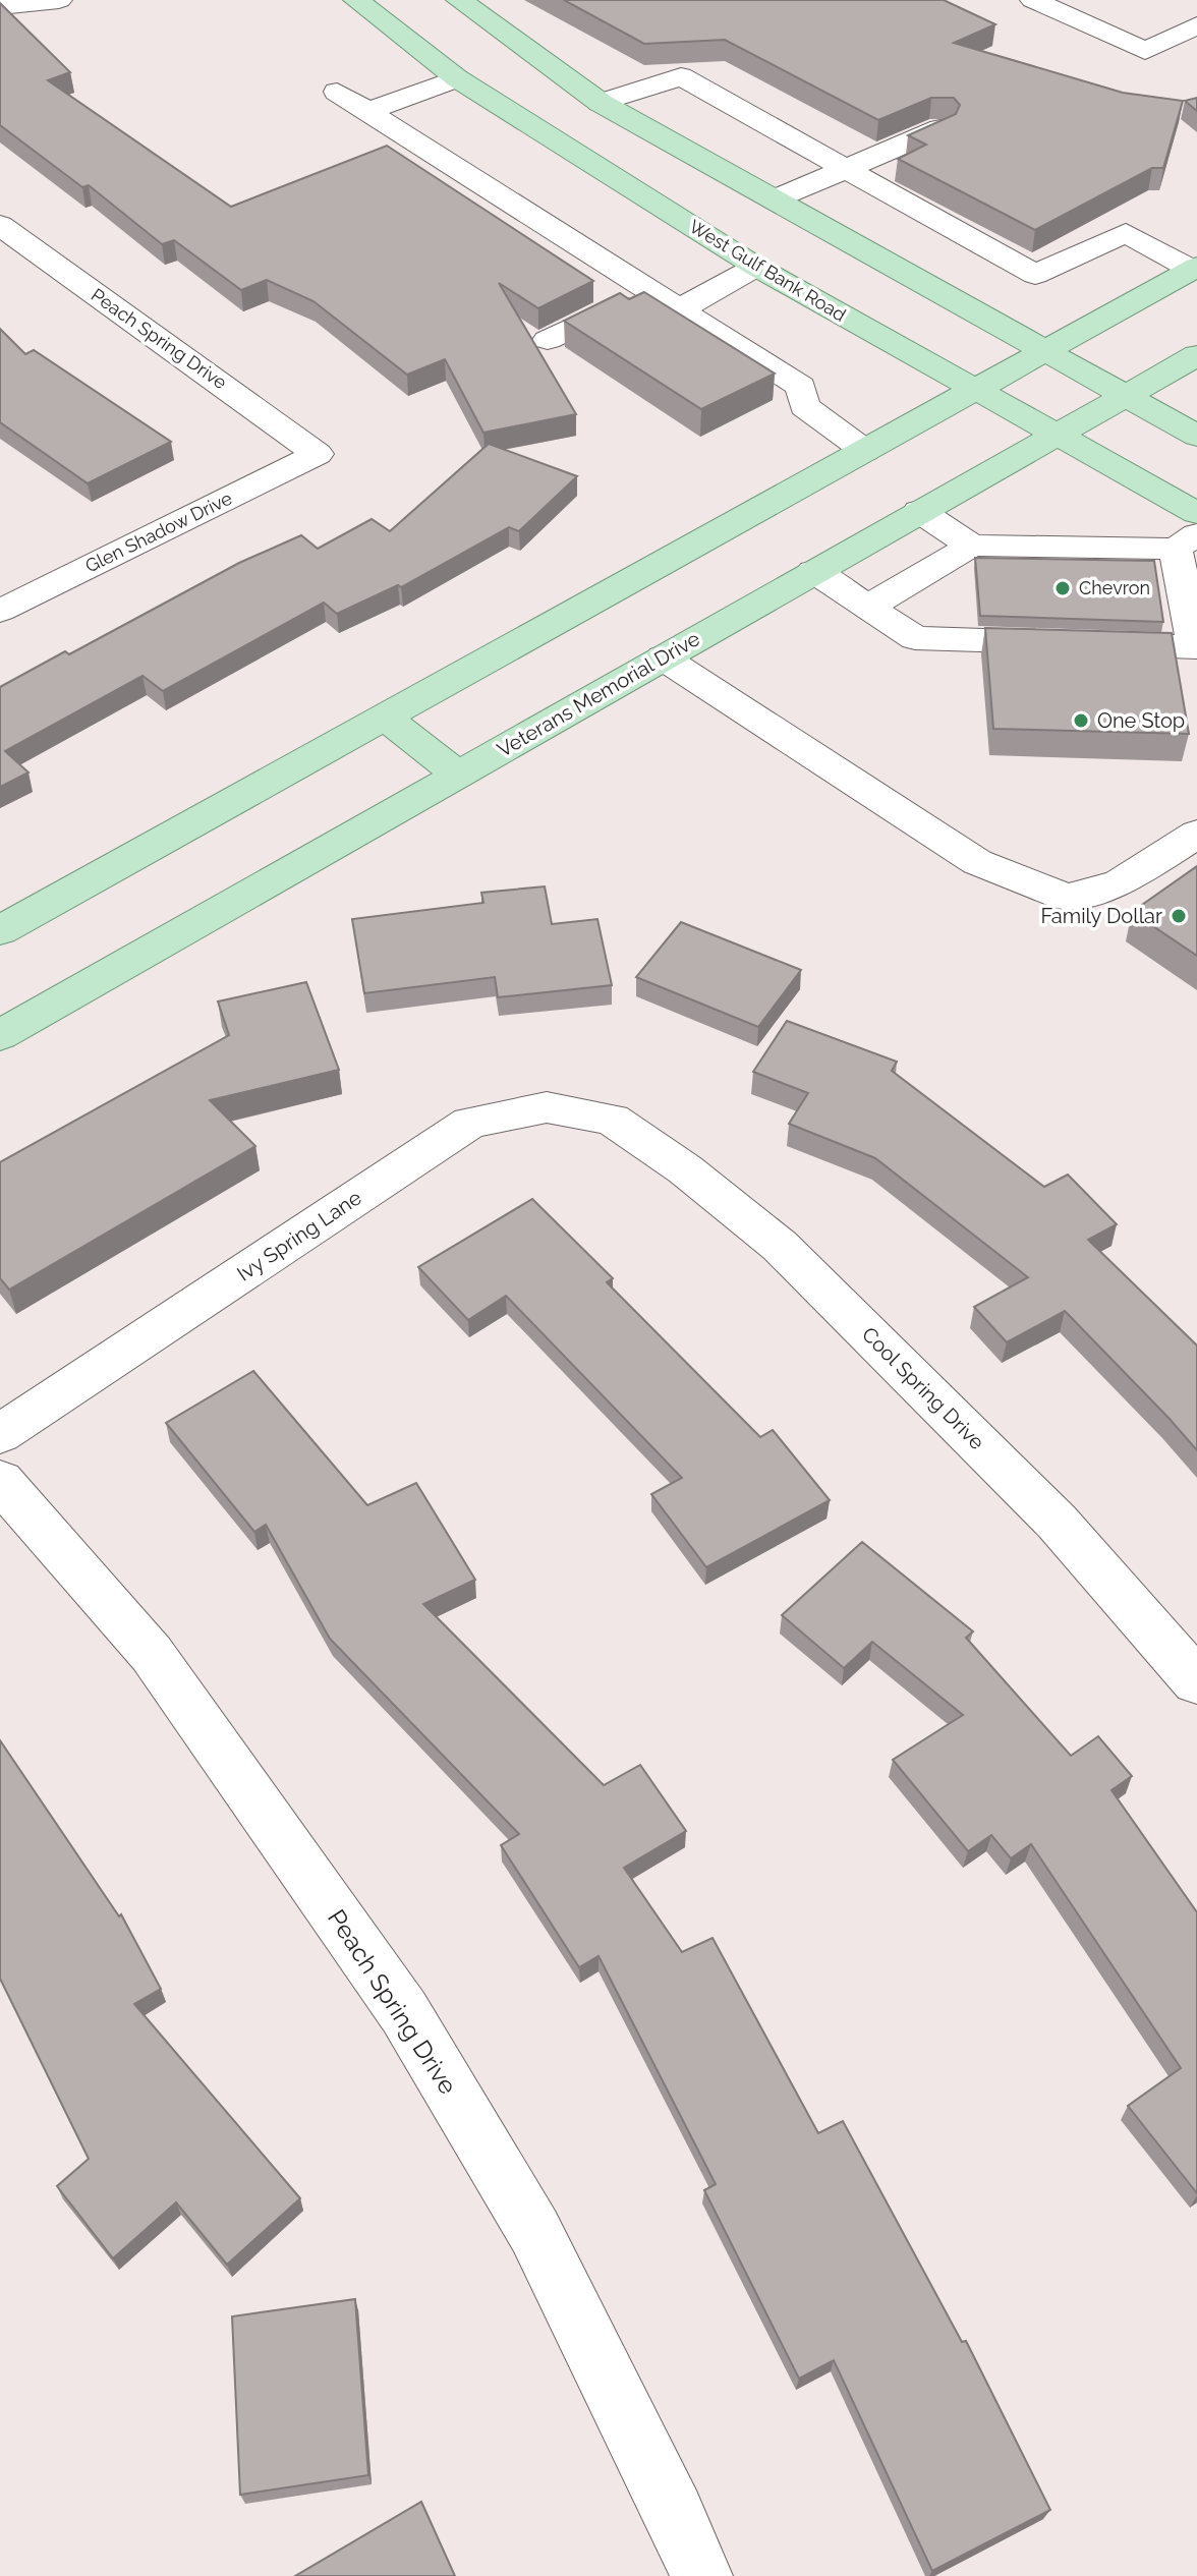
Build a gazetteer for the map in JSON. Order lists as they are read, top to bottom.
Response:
{
  "streets": {
    "main road": ["West Gulf Bank Road", "Veterans Memorial Drive"],
    "street": [
      "Peach Spring Drive",
      "Glen Shadow Drive",
      "Ivy Spring Lane",
      "Cool Spring Drive"
    ]
  },
  "crossings": [
    ["West Gulf Bank Road", "Veterans Memorial Drive"],
    ["Peach Spring Drive", "Glen Shadow Drive"],
    ["Ivy Spring Lane", "Cool Spring Drive"]
  ],
  "places": ["Chevron", "One Stop", "Family Dollar"]
}
